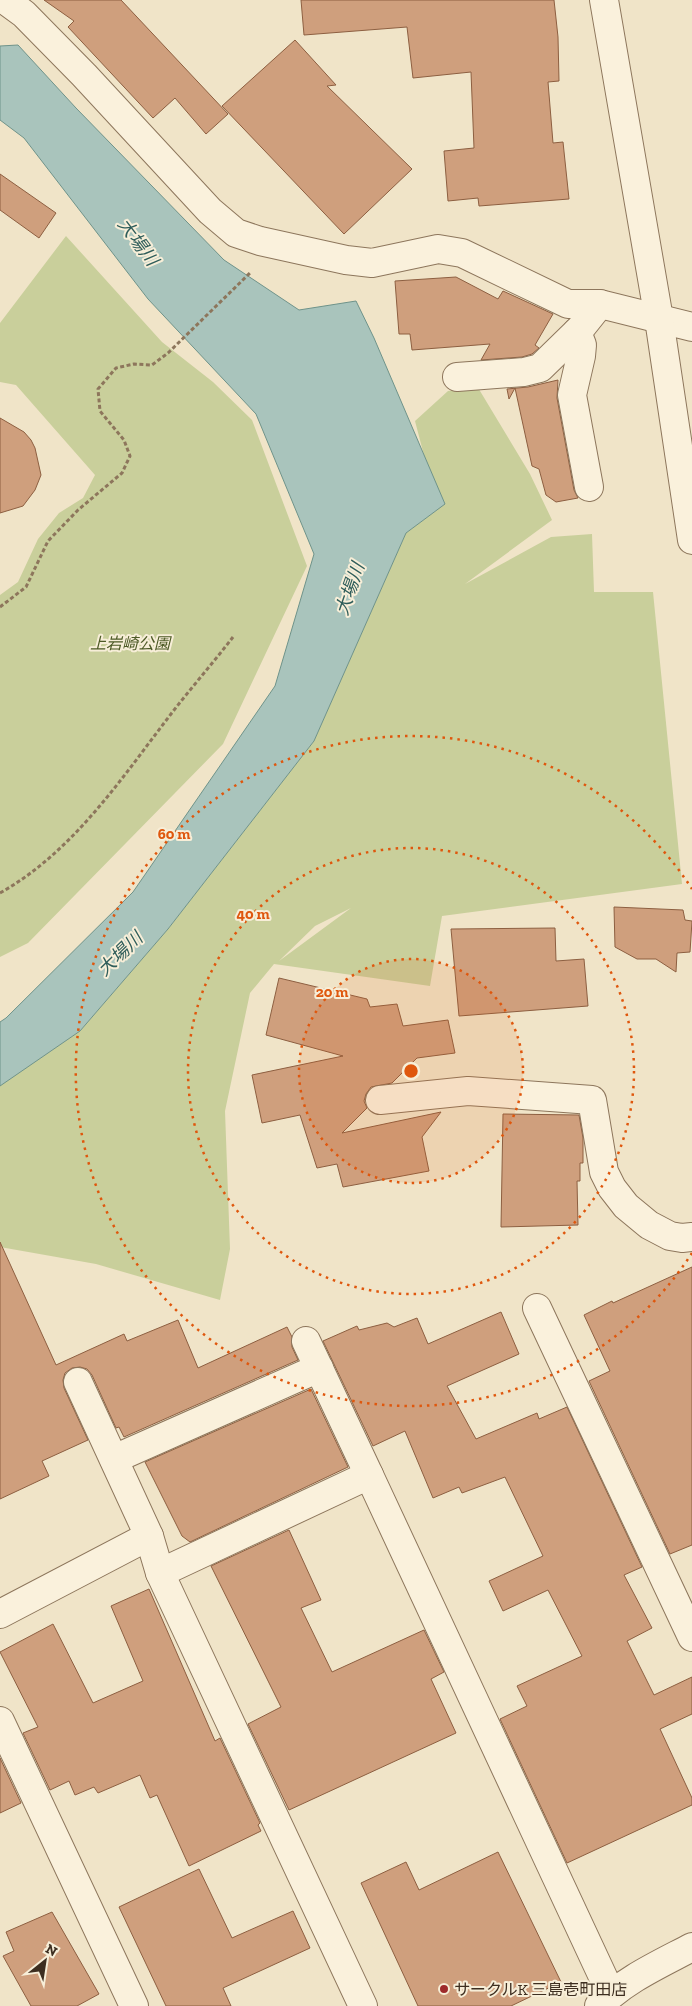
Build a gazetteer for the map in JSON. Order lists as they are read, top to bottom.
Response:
{
  "water": ["大場川"],
  "parks": ["上岩崎公園"],
  "places": ["サークルK 三島壱町田店"],
  "north": "top right",
  "rings": ["60 m", "40 m", "20 m"]
}
